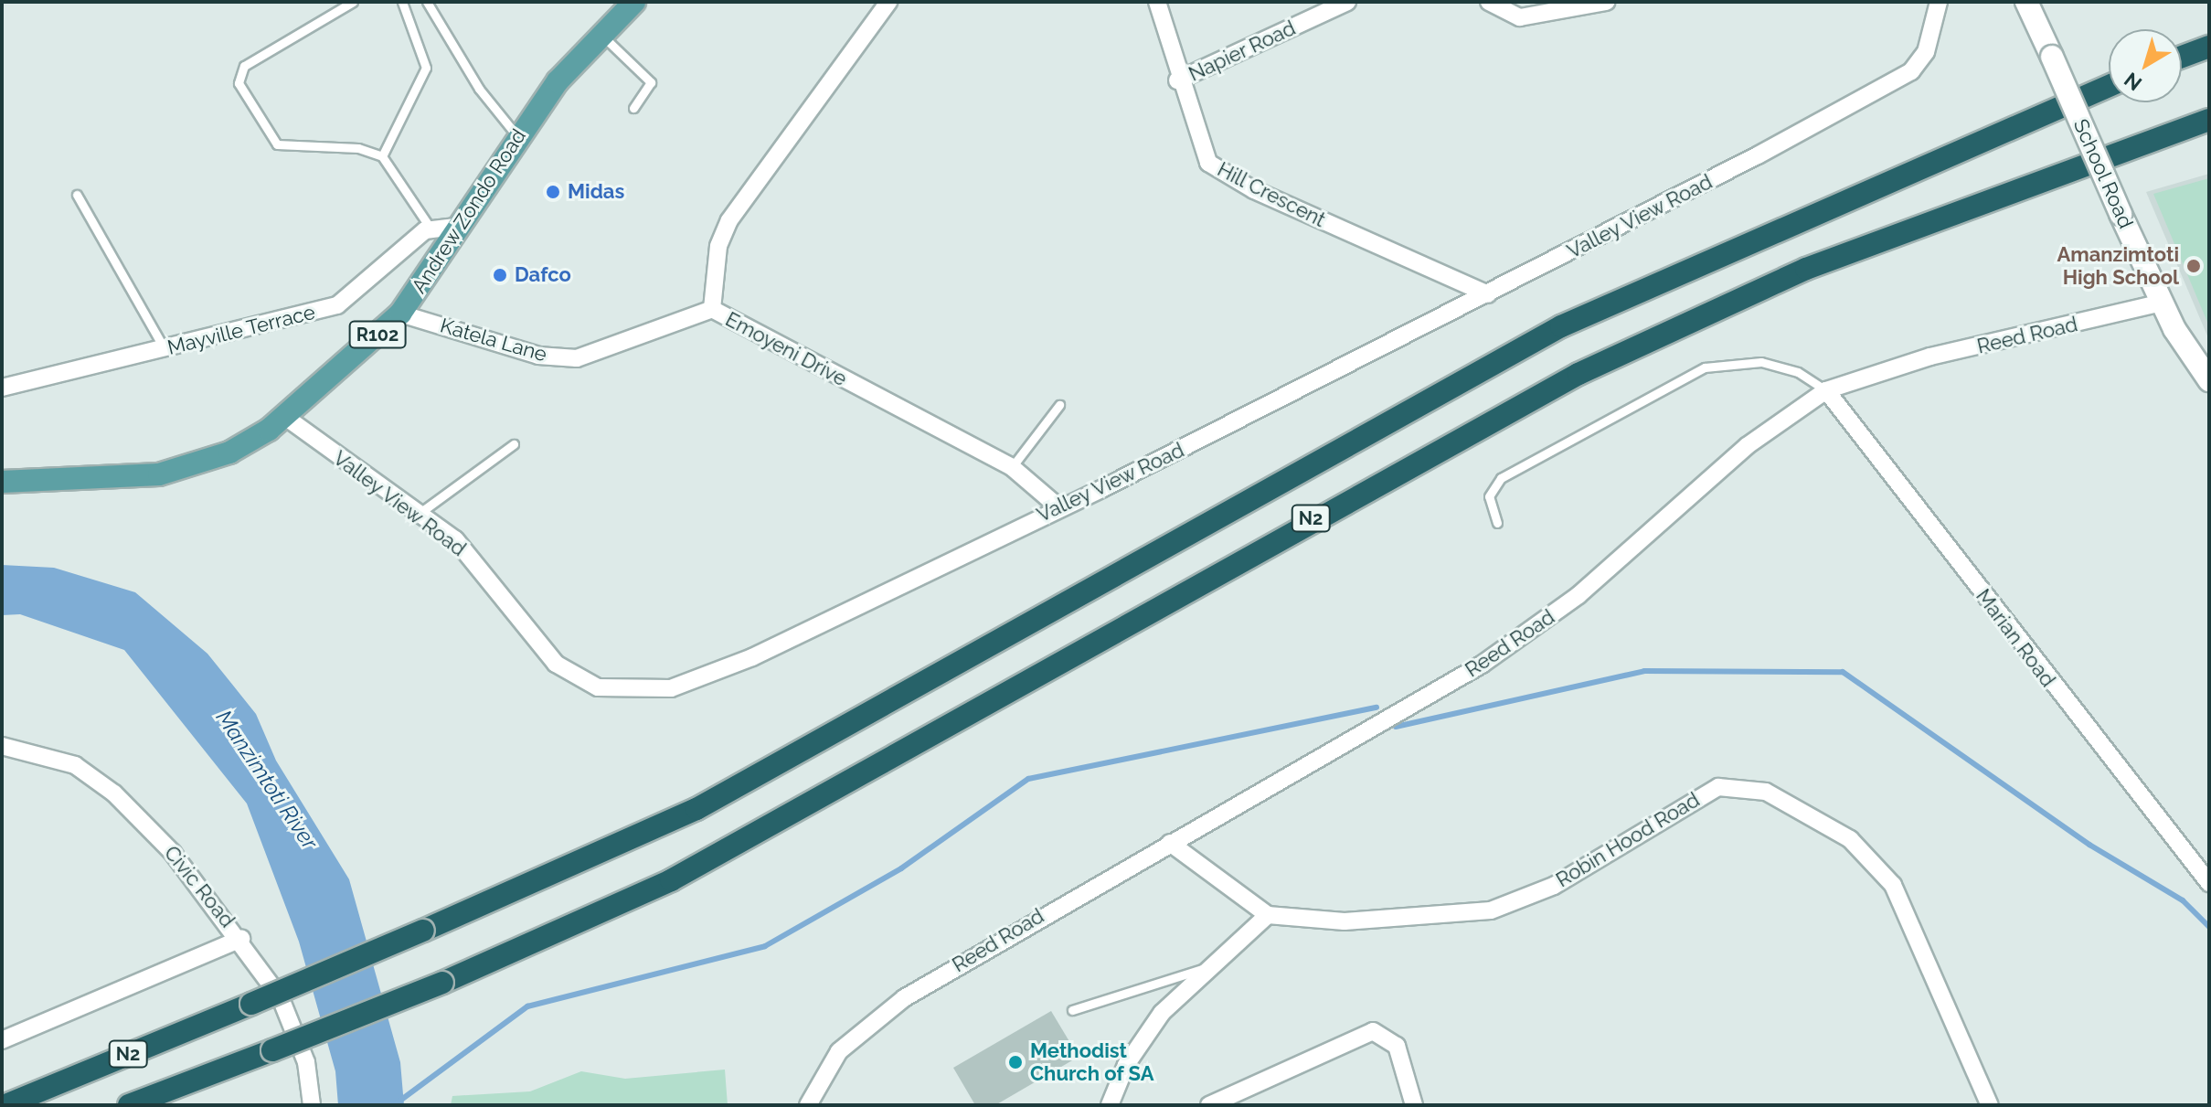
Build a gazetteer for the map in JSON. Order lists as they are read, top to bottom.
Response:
{
  "streets": {
    "highway": ["N2"],
    "main road": ["Andrew Zondo Road", "R102"],
    "street": [
      "Napier Road",
      "School Road",
      "Hill Crescent",
      "Valley View Road",
      "Mayville Terrace",
      "Reed Road",
      "Katela Lane",
      "Emoyeni Drive",
      "Marian Road",
      "Robin Hood Road",
      "Civic Road"
    ]
  },
  "crossings": [
    ["Napier Road", "Hill Crescent"],
    ["School Road", "Reed Road"],
    ["Hill Crescent", "Valley View Road"],
    ["Andrew Zondo Road", "Valley View Road"],
    ["Andrew Zondo Road", "Katela Lane"],
    ["Valley View Road", "Emoyeni Drive"],
    ["Reed Road", "Marian Road"],
    ["Katela Lane", "Emoyeni Drive"]
  ],
  "water": ["Manzimtoti River"],
  "places": [
    "Midas",
    "Amanzimtoti High School",
    "Dafco",
    "Methodist Church of SA"
  ],
  "north": "bottom left"
}
